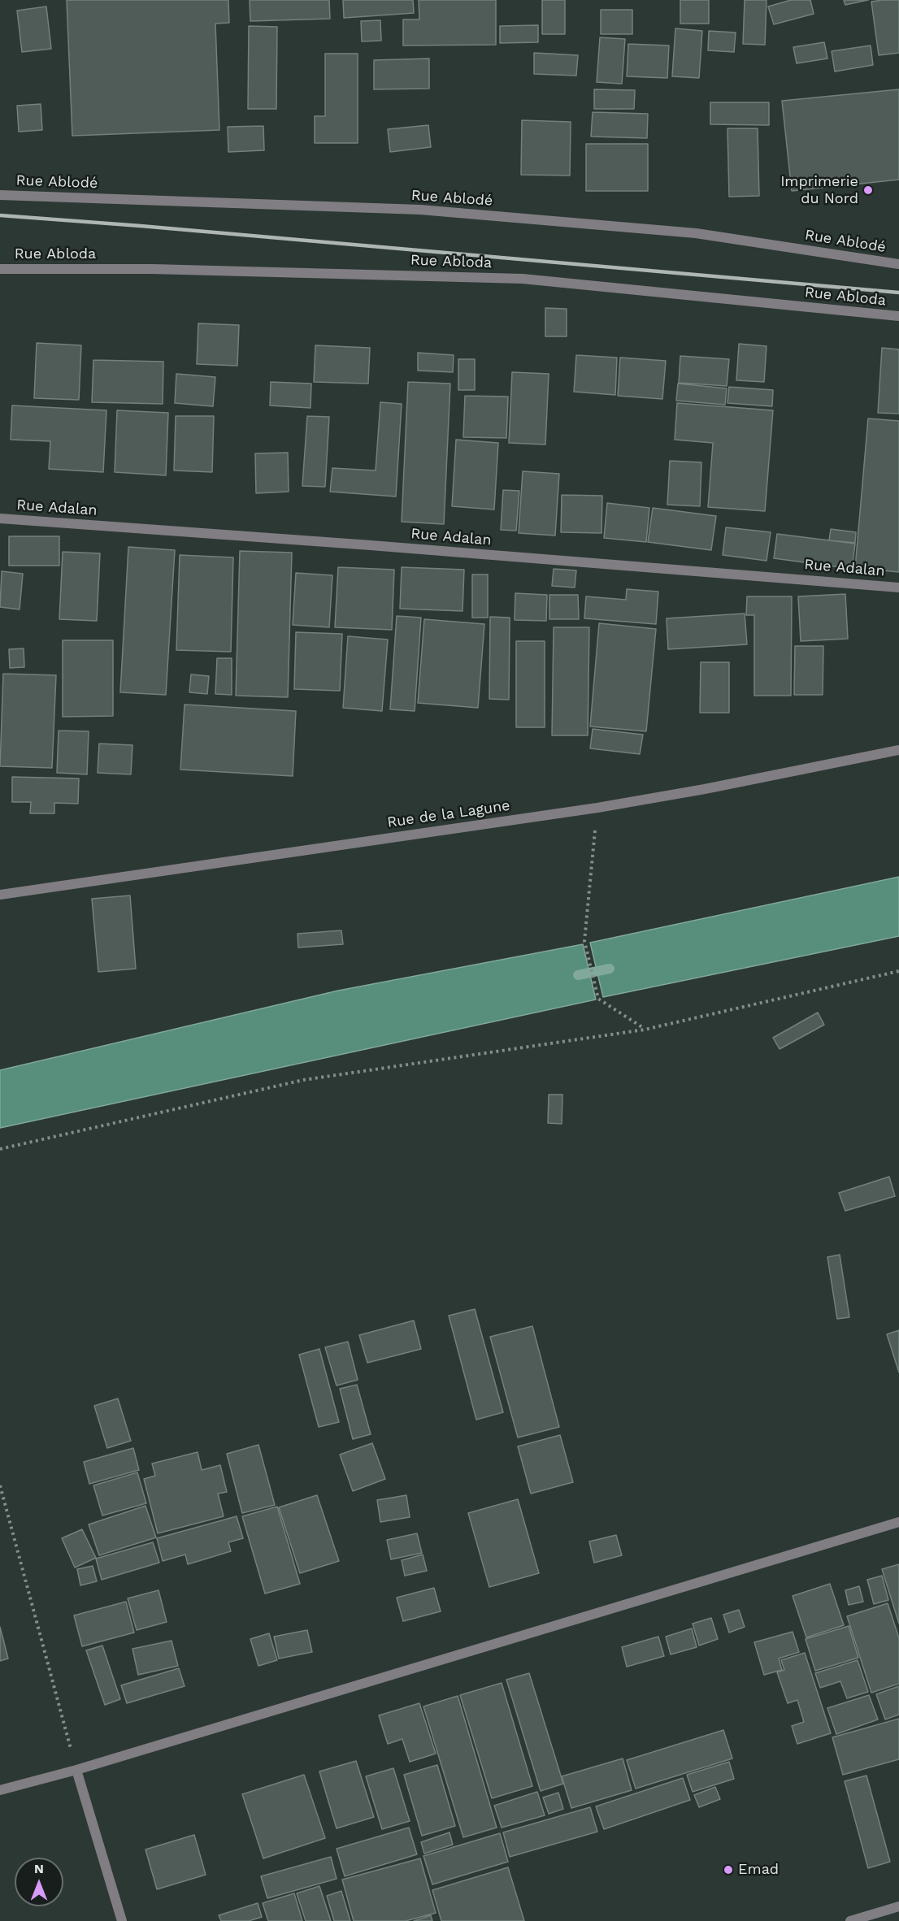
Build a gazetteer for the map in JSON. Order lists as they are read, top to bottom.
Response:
{
  "streets": {
    "street": [
      "Rue Ablodé",
      "Rue Abloda",
      "Rue Adalan",
      "Rue de la Lagune"
    ]
  },
  "places": ["Imprimerie du Nord", "Emad"],
  "north": "top"
}
